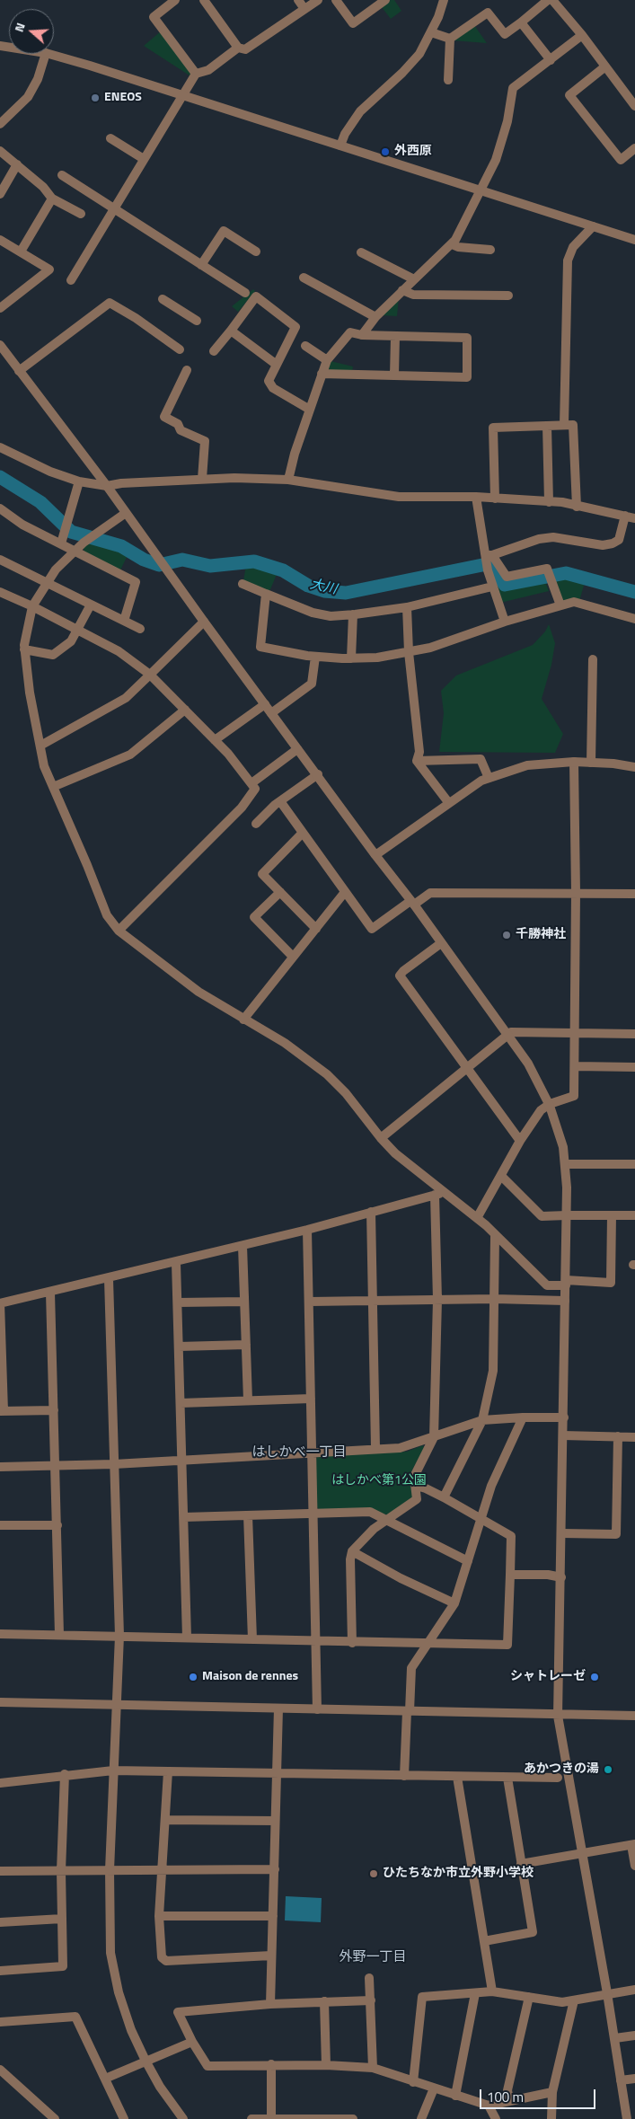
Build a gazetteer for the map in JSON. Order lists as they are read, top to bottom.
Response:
{
  "districts": ["はしかべ一丁目", "外野一丁目"],
  "water": ["大川"],
  "parks": ["はしかべ第1公園"],
  "places": [
    "ENEOS",
    "外西原",
    "千勝神社",
    "Maison de rennes",
    "シャトレーゼ",
    "あかつきの湯",
    "ひたちなか市立外野小学校"
  ],
  "scale_bar": "100 m",
  "north": "left"
}
